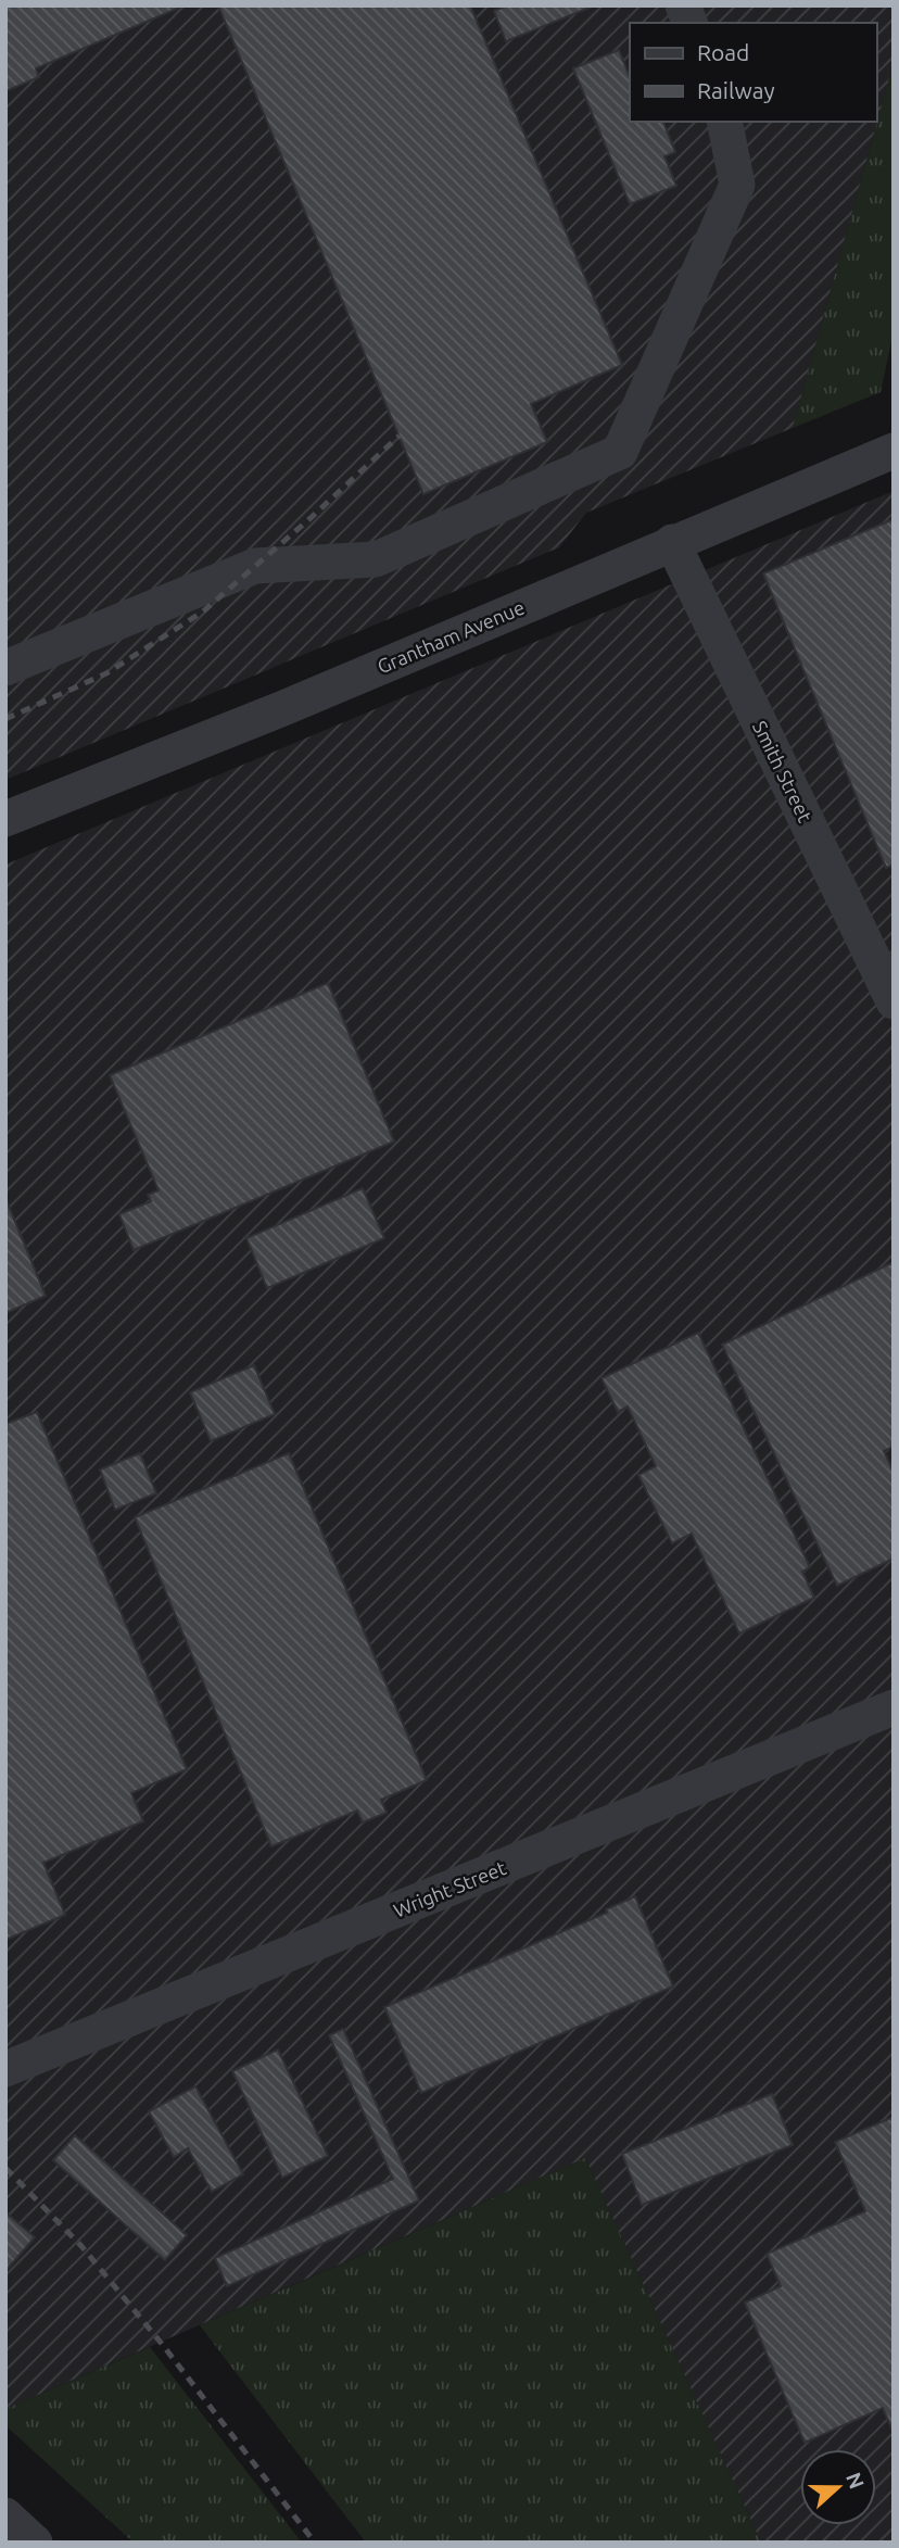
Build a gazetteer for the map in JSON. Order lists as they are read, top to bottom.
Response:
{
  "streets": {
    "street": ["Grantham Avenue", "Smith Street", "Wright Street"]
  },
  "crossings": [
    ["Grantham Avenue", "Smith Street"]
  ],
  "legend": ["Road", "Railway"],
  "north": "right"
}
